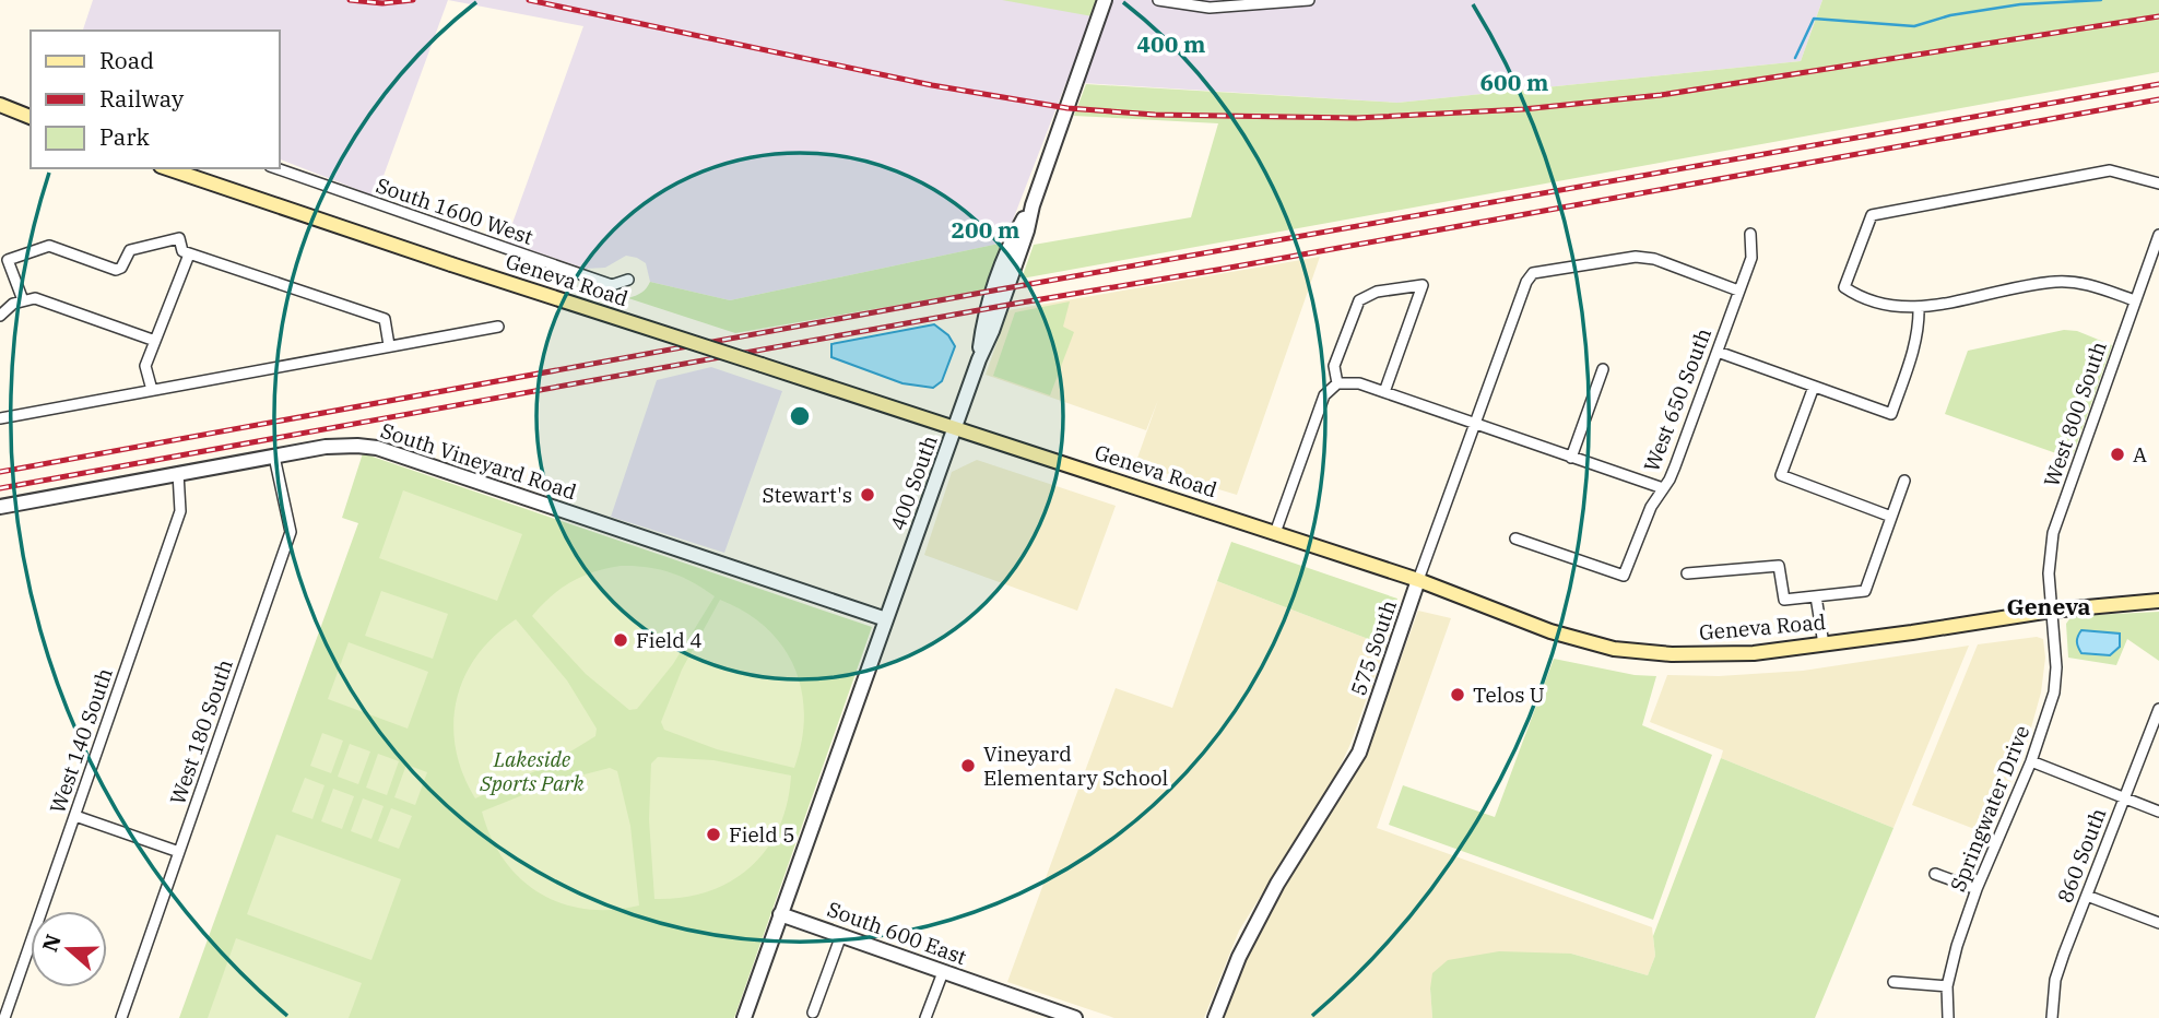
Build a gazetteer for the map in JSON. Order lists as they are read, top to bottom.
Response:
{
  "streets": {
    "main road": ["Geneva Road"],
    "street": [
      "South 1600 West",
      "West 650 South",
      "West 800 South",
      "South Vineyard Road",
      "400 South",
      "575 South",
      "West 180 South",
      "West 140 South",
      "Springwater Drive",
      "860 South",
      "South 600 East"
    ]
  },
  "crossings": [
    ["Geneva Road", "West 800 South"],
    ["Geneva Road", "400 South"],
    ["Geneva Road", "575 South"],
    ["Geneva Road", "Springwater Drive"],
    ["West 650 South", "575 South"],
    ["West 800 South", "Springwater Drive"],
    ["South Vineyard Road", "400 South"],
    ["South Vineyard Road", "West 180 South"],
    ["South Vineyard Road", "West 140 South"],
    ["400 South", "South 600 East"]
  ],
  "districts": ["Geneva"],
  "parks": ["Lakeside Sports Park"],
  "places": [
    "A",
    "Stewart's",
    "Field 4",
    "Telos U",
    "Vineyard Elementary School",
    "Field 5"
  ],
  "legend": ["Road", "Railway", "Park"],
  "north": "left",
  "rings": ["400 m", "600 m", "200 m"]
}
